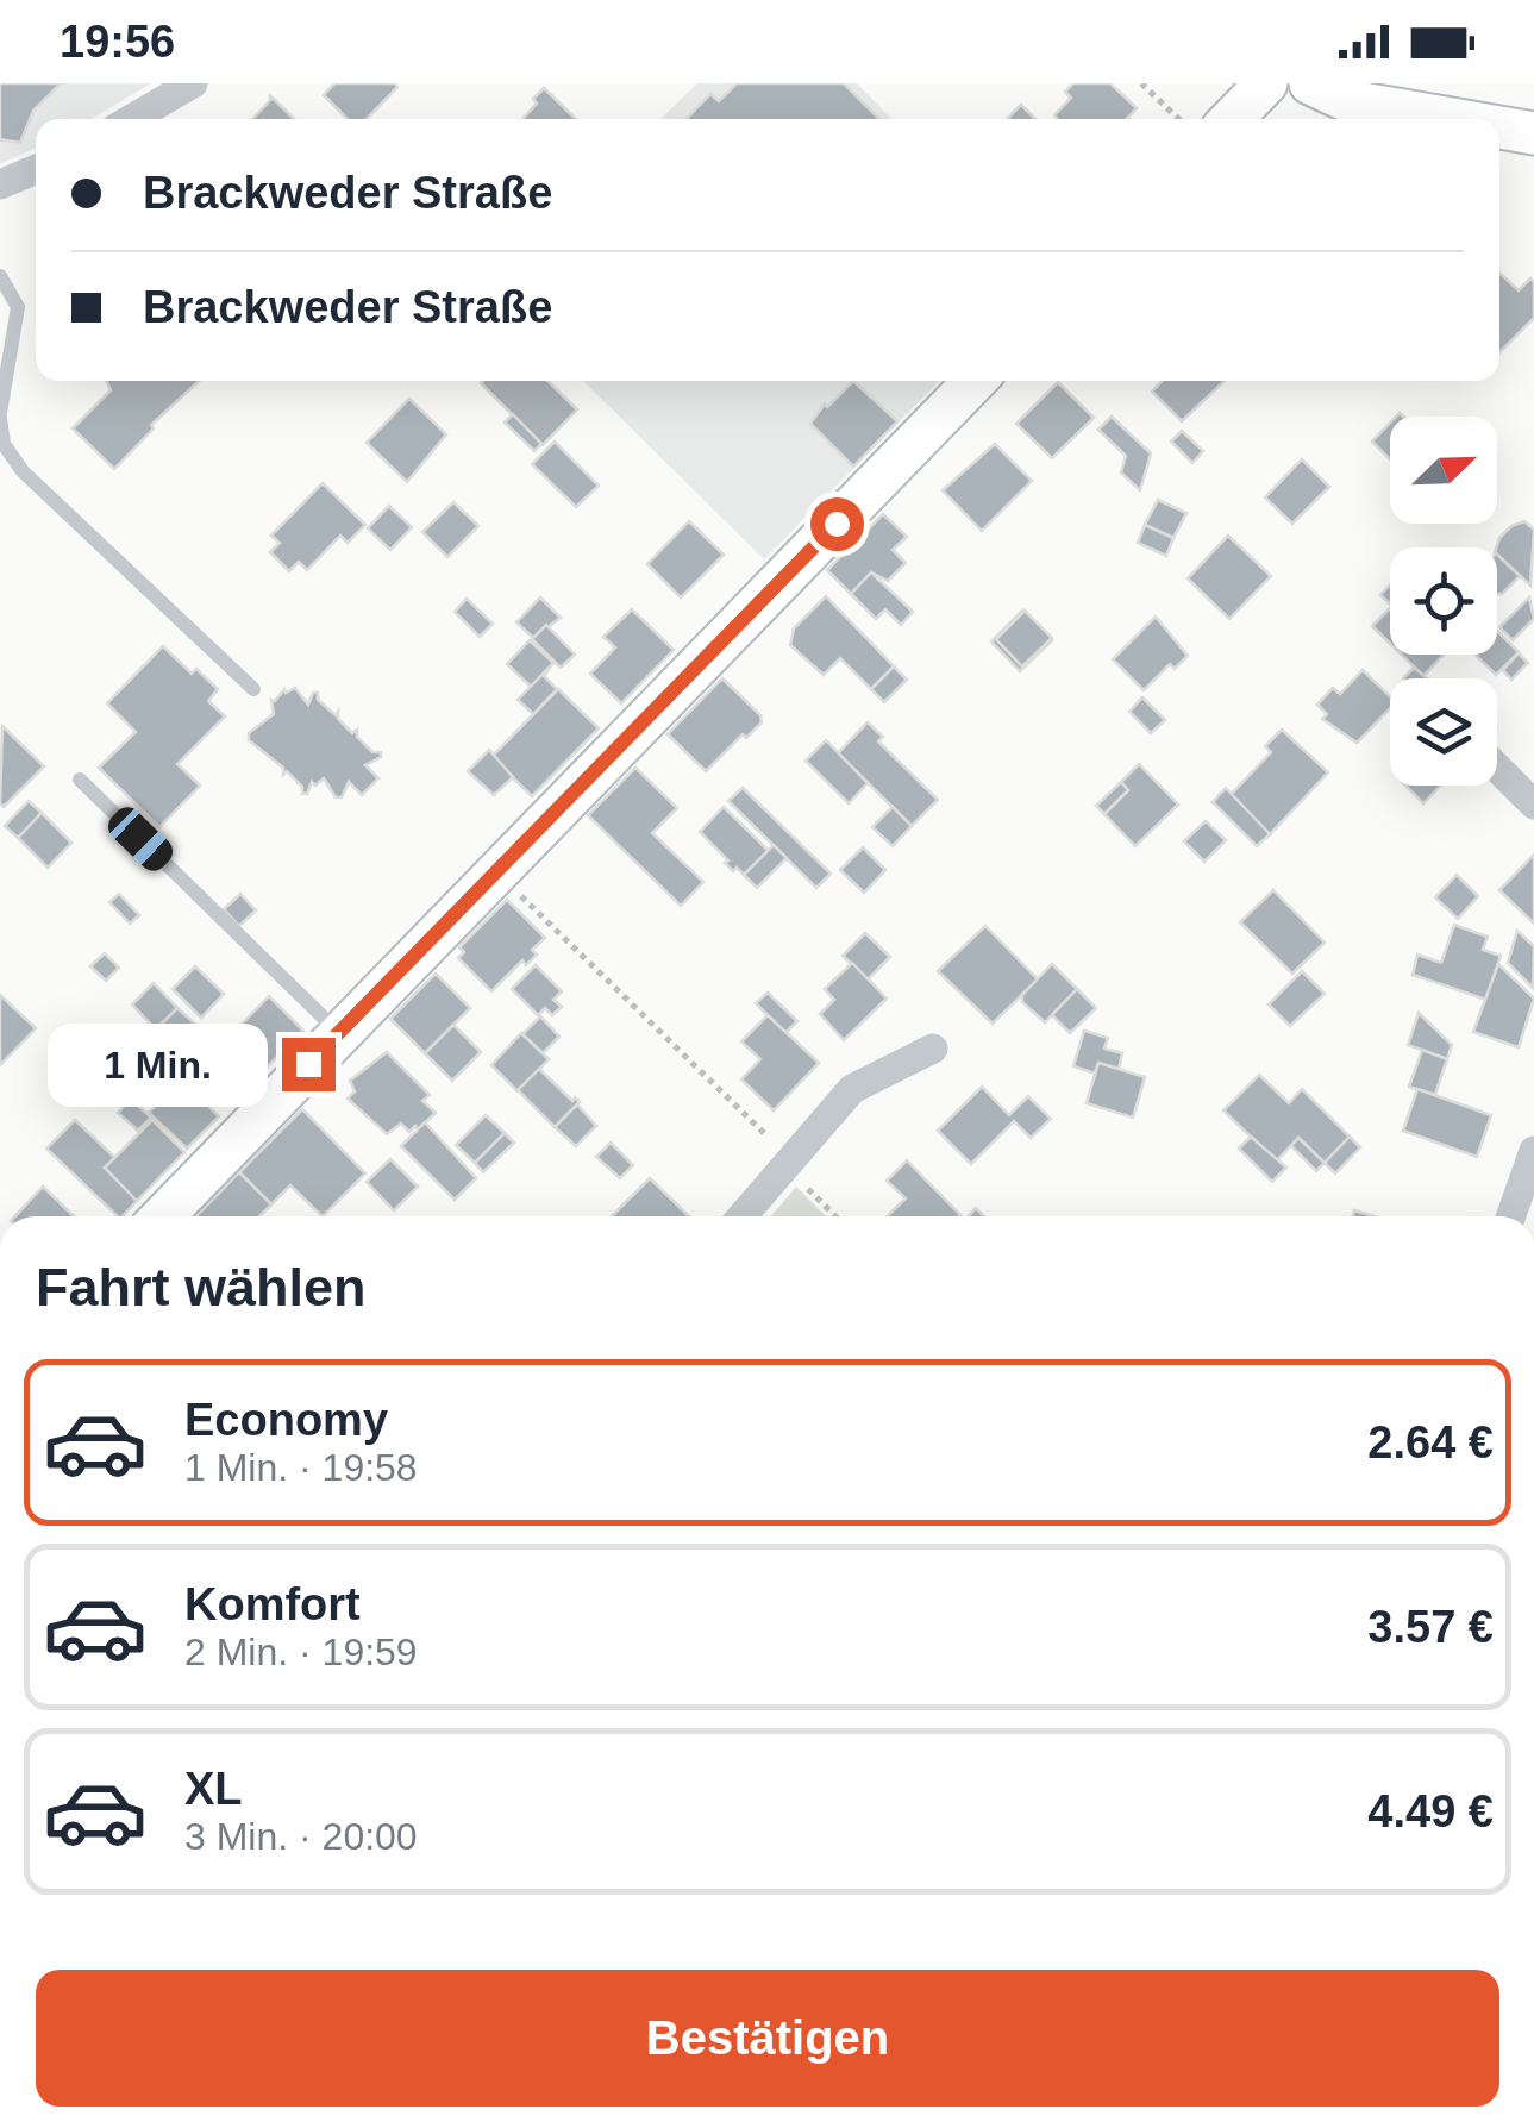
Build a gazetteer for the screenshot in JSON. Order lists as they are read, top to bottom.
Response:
{
  "north": "top right",
  "page": {
    "status": "19:56",
    "banner": ["Brackweder Straße", "Brackweder Straße"],
    "bubble": "1 Min.",
    "heading": "Fahrt wählen",
    "list": [
      {
        "name": "Economy",
        "note": "1 Min. · 19:58",
        "value": "2.64 €"
      },
      {
        "name": "Komfort",
        "note": "2 Min. · 19:59",
        "value": "3.57 €"
      },
      {
        "name": "XL",
        "note": "3 Min. · 20:00",
        "value": "4.49 €"
      }
    ],
    "buttons": "Bestätigen"
  }
}
